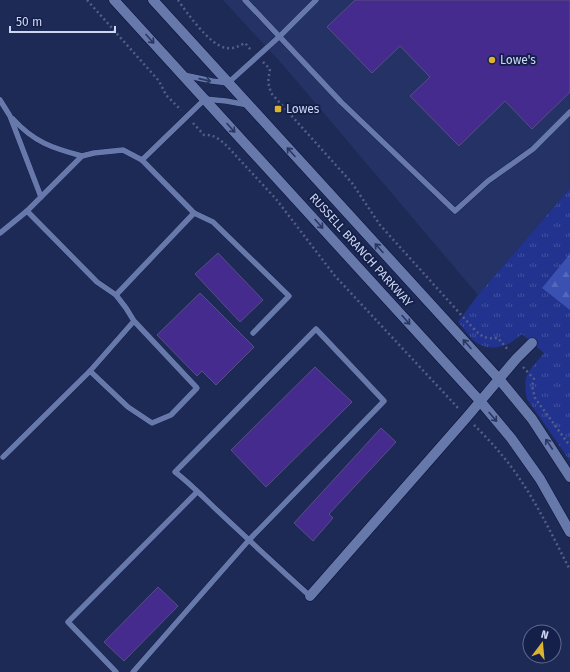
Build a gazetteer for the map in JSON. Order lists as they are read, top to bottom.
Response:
{
  "streets": {
    "main road": ["RUSSELL BRANCH PARKWAY"]
  },
  "places": {
    "other": ["Lowe's"],
    "transit": ["Lowes"]
  },
  "scale_bar": "50 m",
  "north": "top"
}
